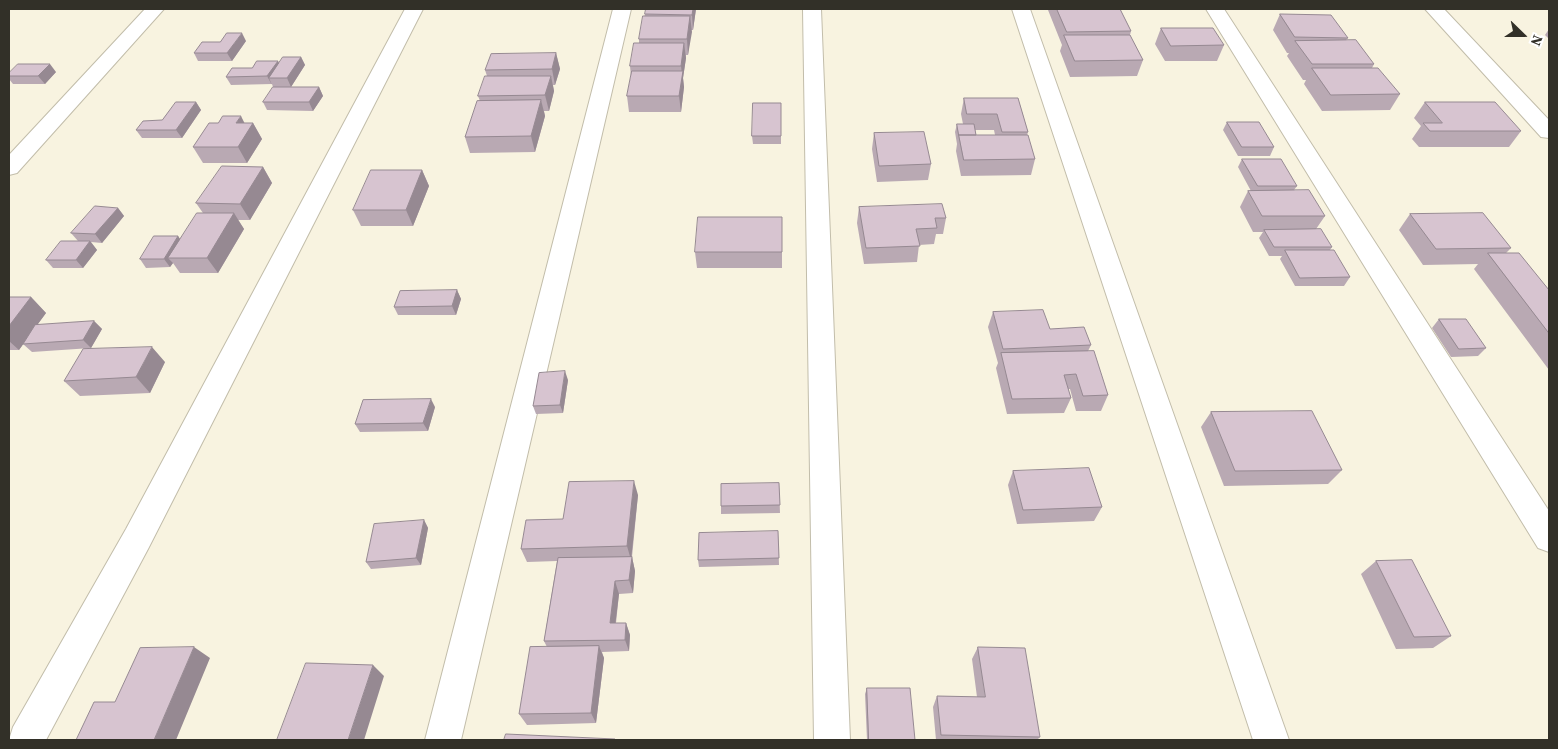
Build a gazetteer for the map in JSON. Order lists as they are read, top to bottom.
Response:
{
  "north": "right"
}
